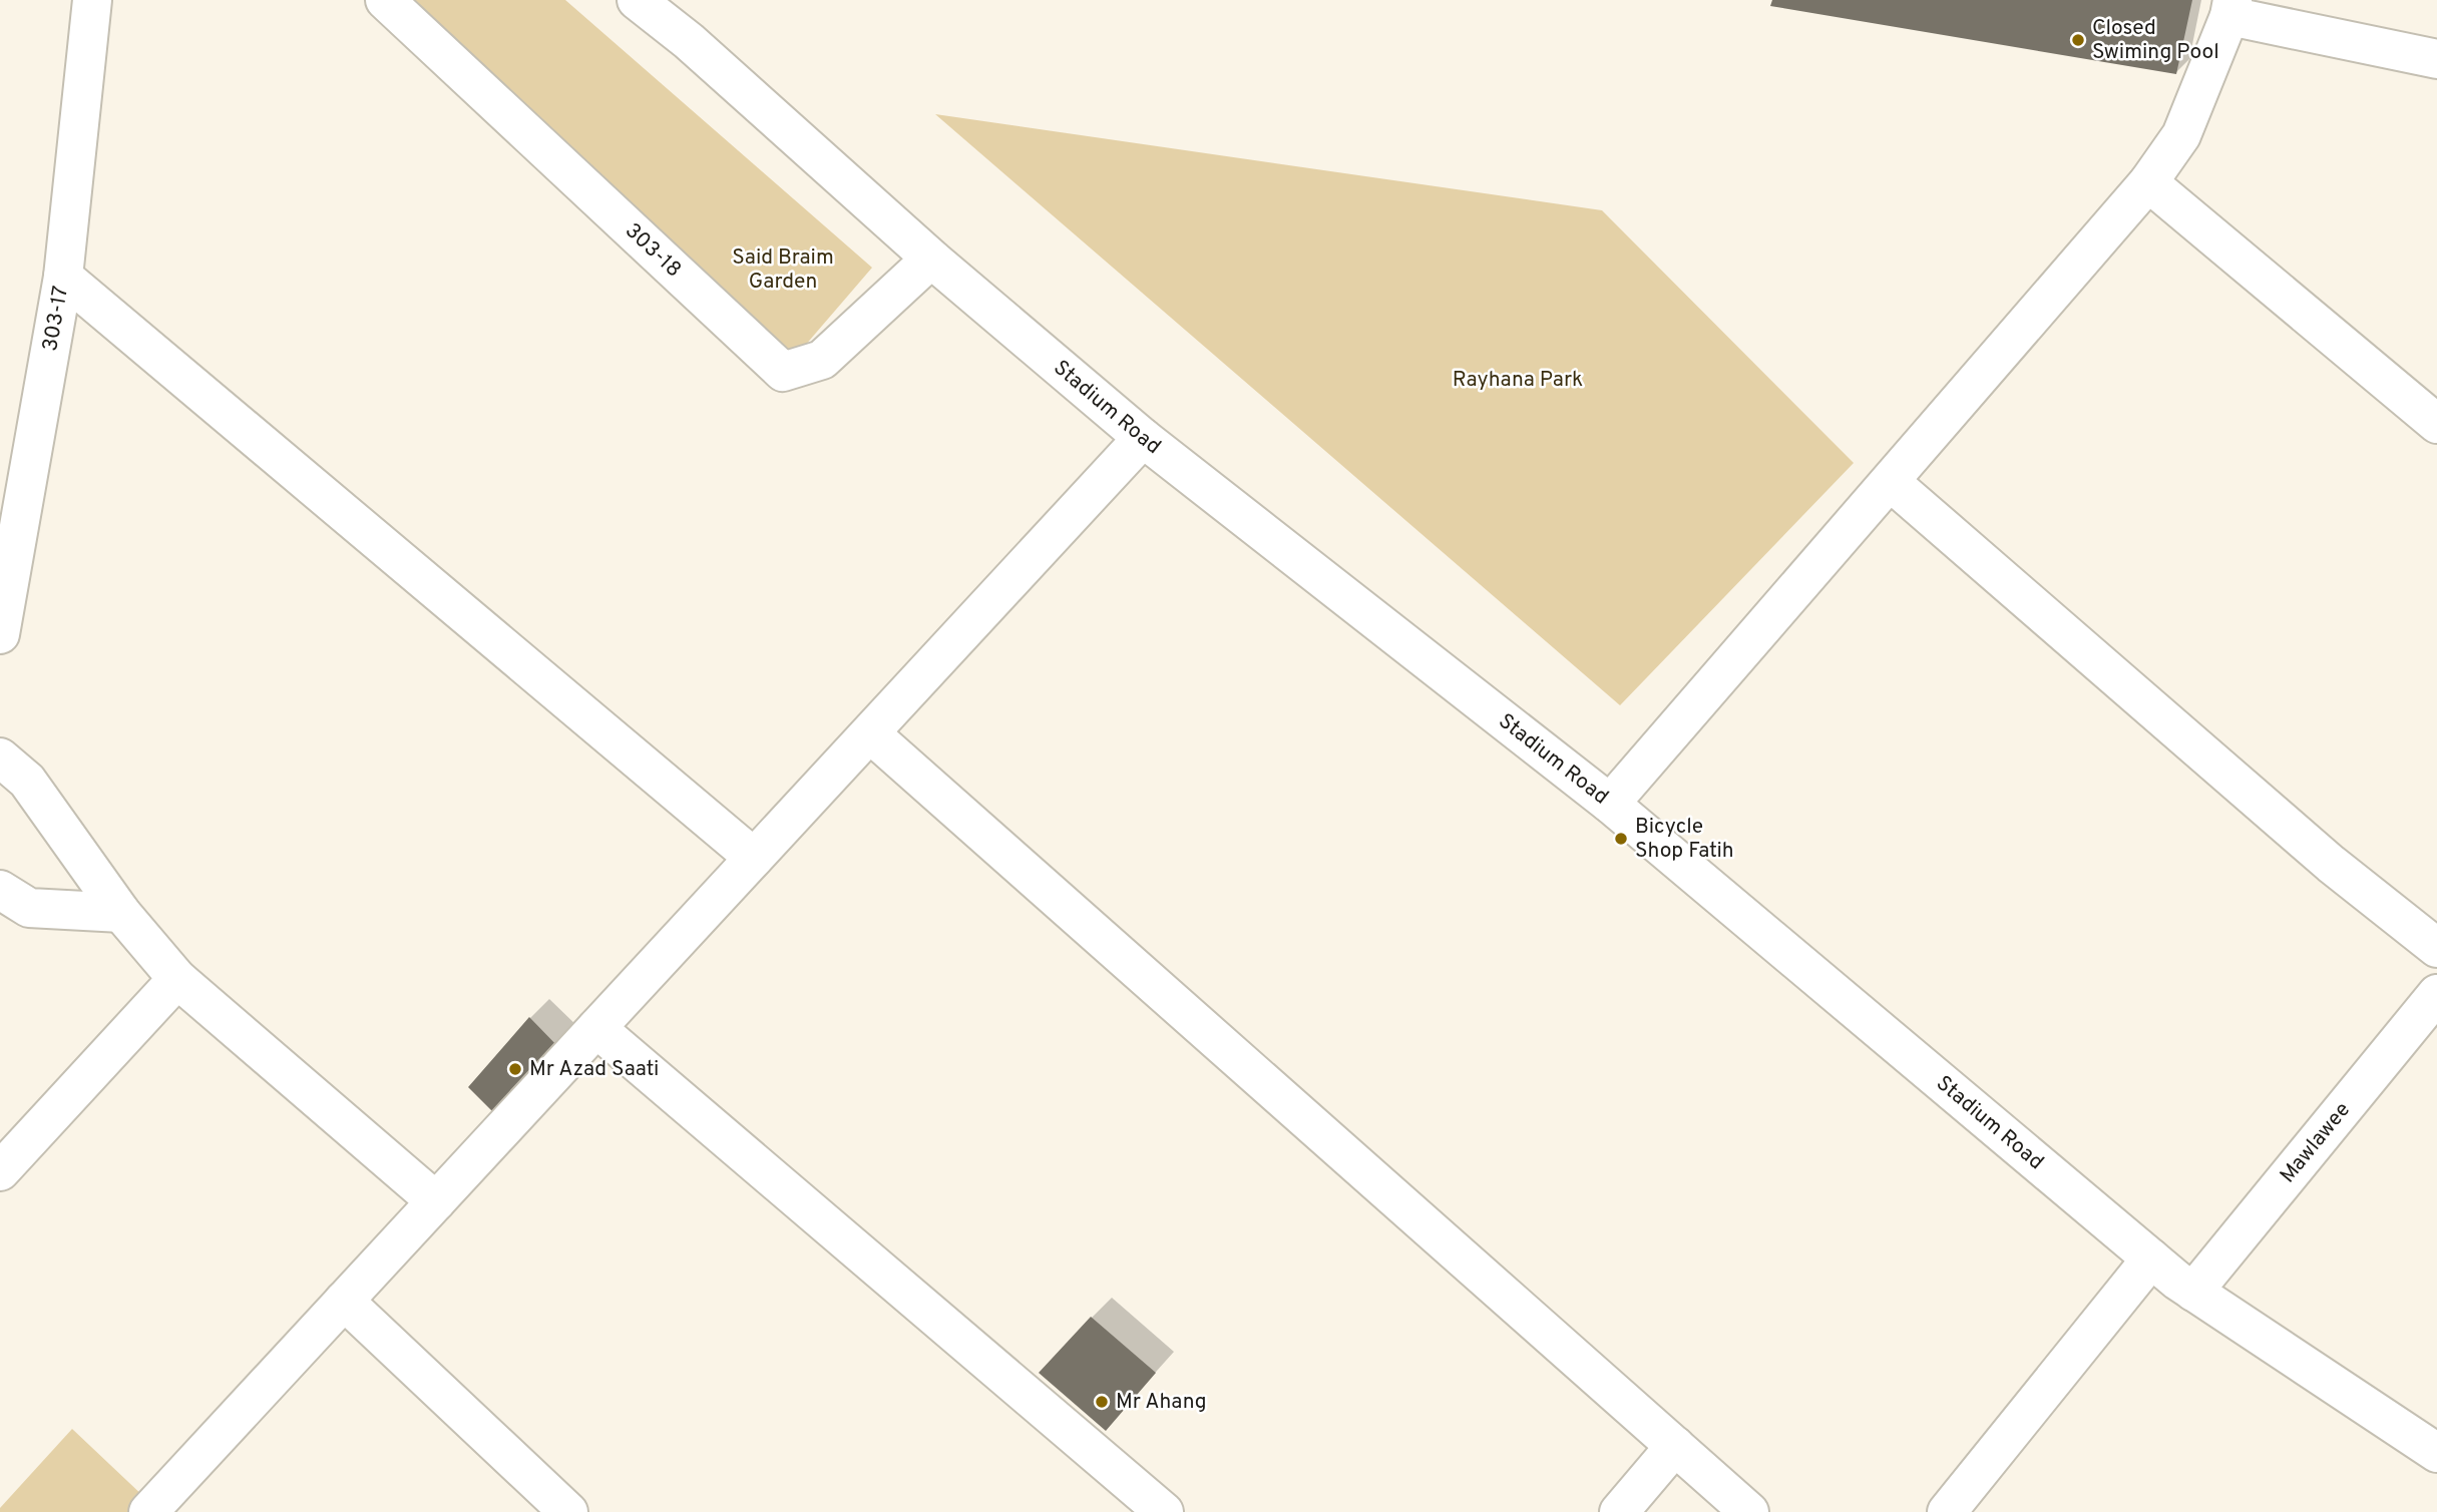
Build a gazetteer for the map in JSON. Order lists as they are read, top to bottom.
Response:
{
  "streets": {
    "street": [
      "303-18",
      "303-17",
      "Stadium Road",
      "Mawlawee"
    ]
  },
  "crossings": [
    ["303-18", "Stadium Road"],
    ["Stadium Road", "Mawlawee"]
  ],
  "parks": ["Said Braim Garden", "Rayhana Park"],
  "places": [
    "Closed Swiming Pool",
    "Bicycle Shop Fatih",
    "Mr Azad Saati",
    "Mr Ahang"
  ]
}
